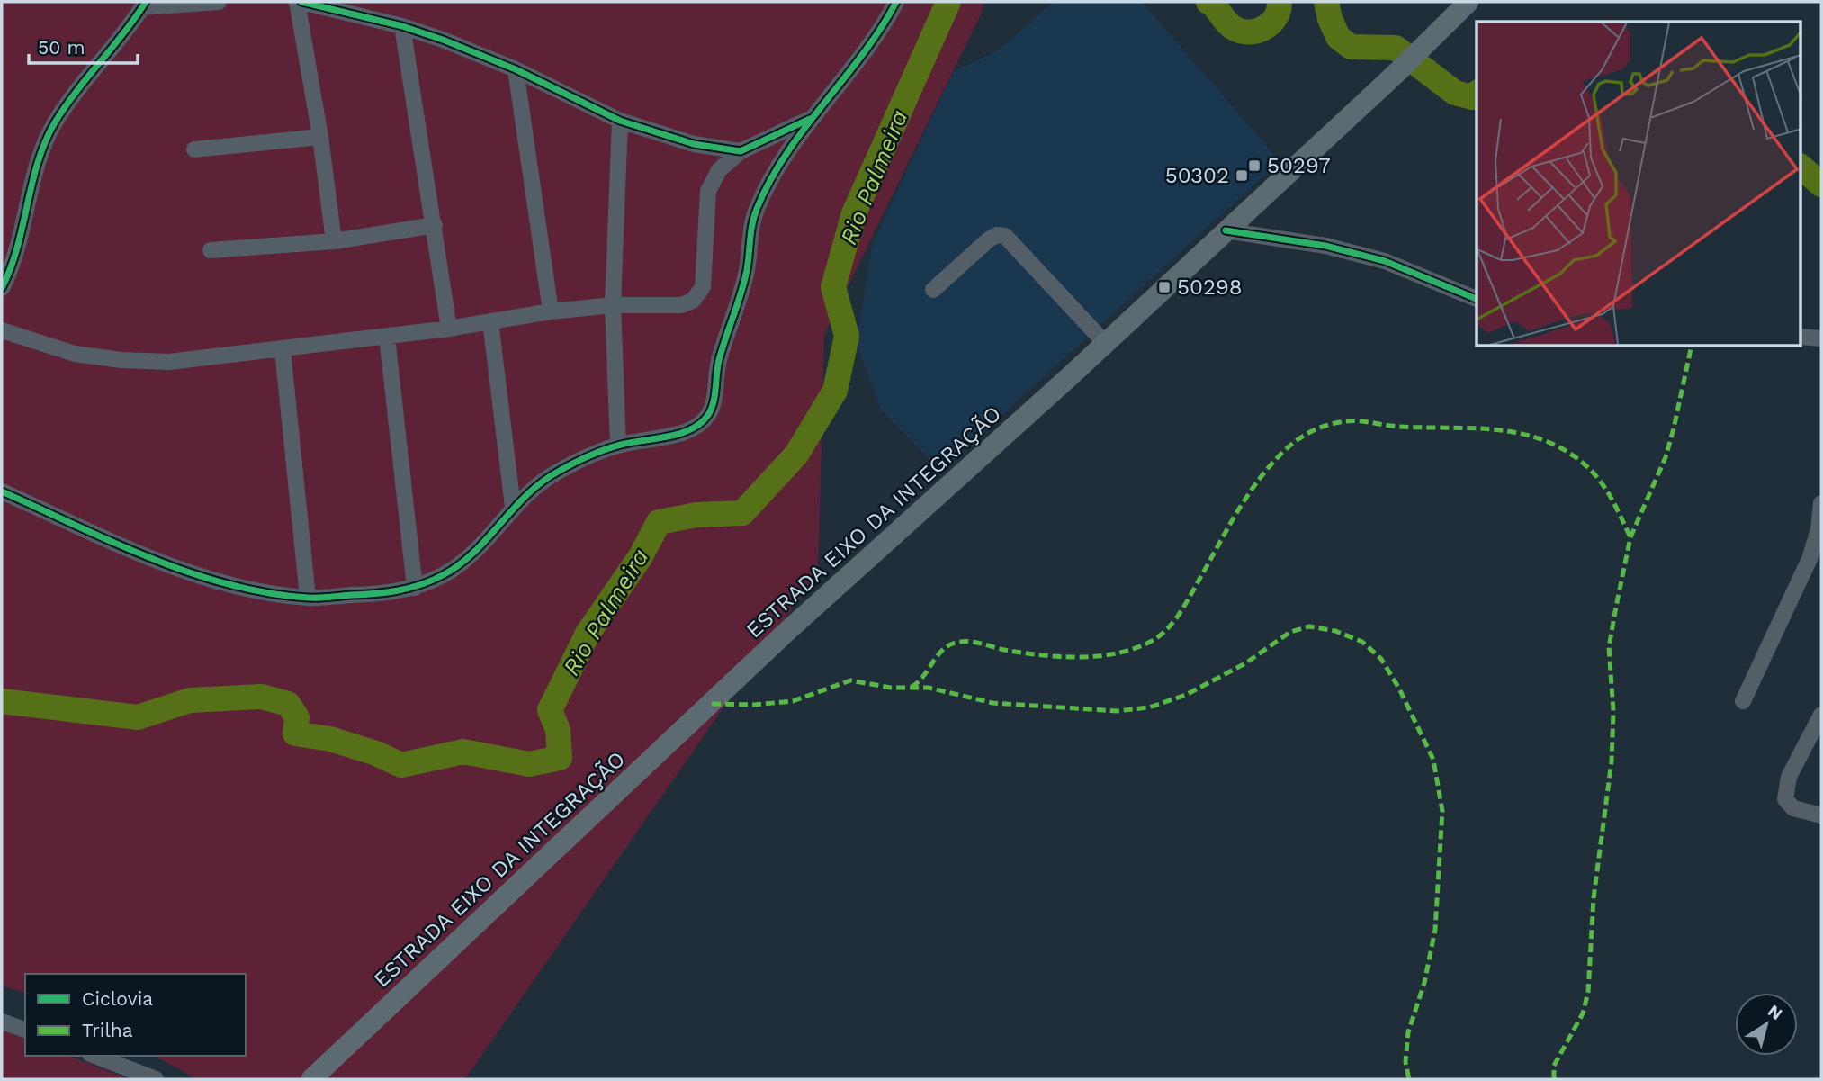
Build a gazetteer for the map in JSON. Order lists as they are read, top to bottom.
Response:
{
  "streets": {
    "main road": ["ESTRADA EIXO DA INTEGRAÇÃO"]
  },
  "water": ["Rio Palmeira"],
  "places": {
    "transit": ["50297", "50302", "50298"]
  },
  "legend": ["Ciclovia", "Trilha"],
  "scale_bar": "50 m",
  "north": "top right"
}
